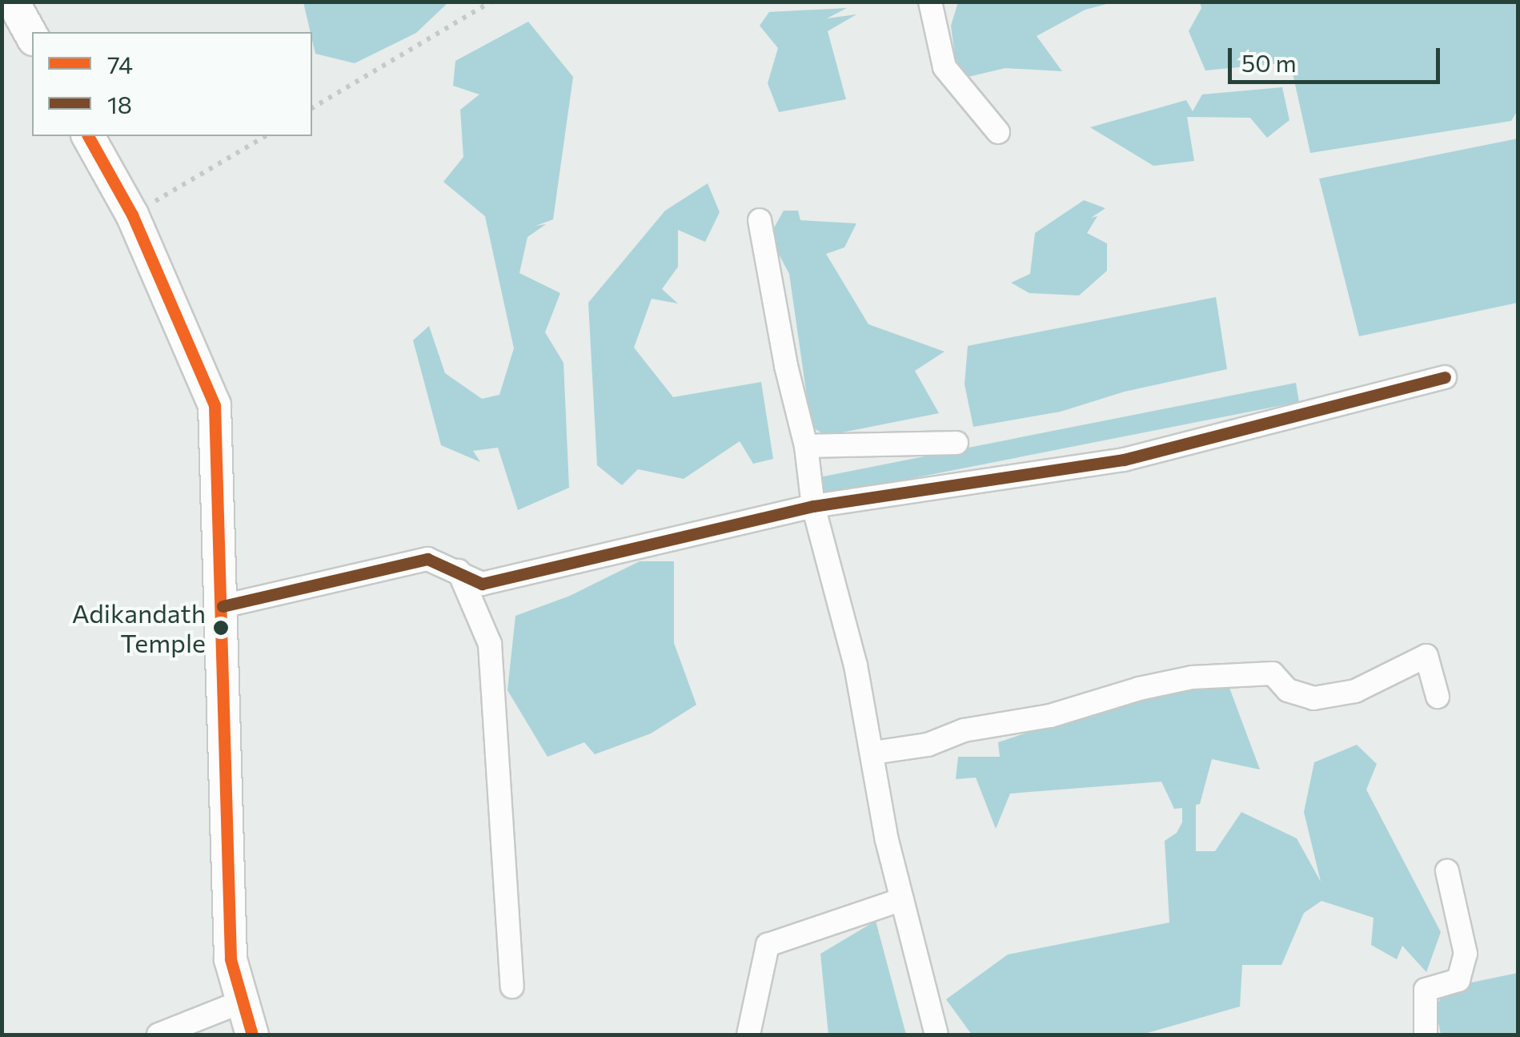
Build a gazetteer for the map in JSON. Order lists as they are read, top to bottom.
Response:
{
  "places": ["Adikandath Temple"],
  "lines": ["transit line 74", "transit line 18"],
  "legend": ["74", "18"],
  "scale_bar": "50 m"
}
